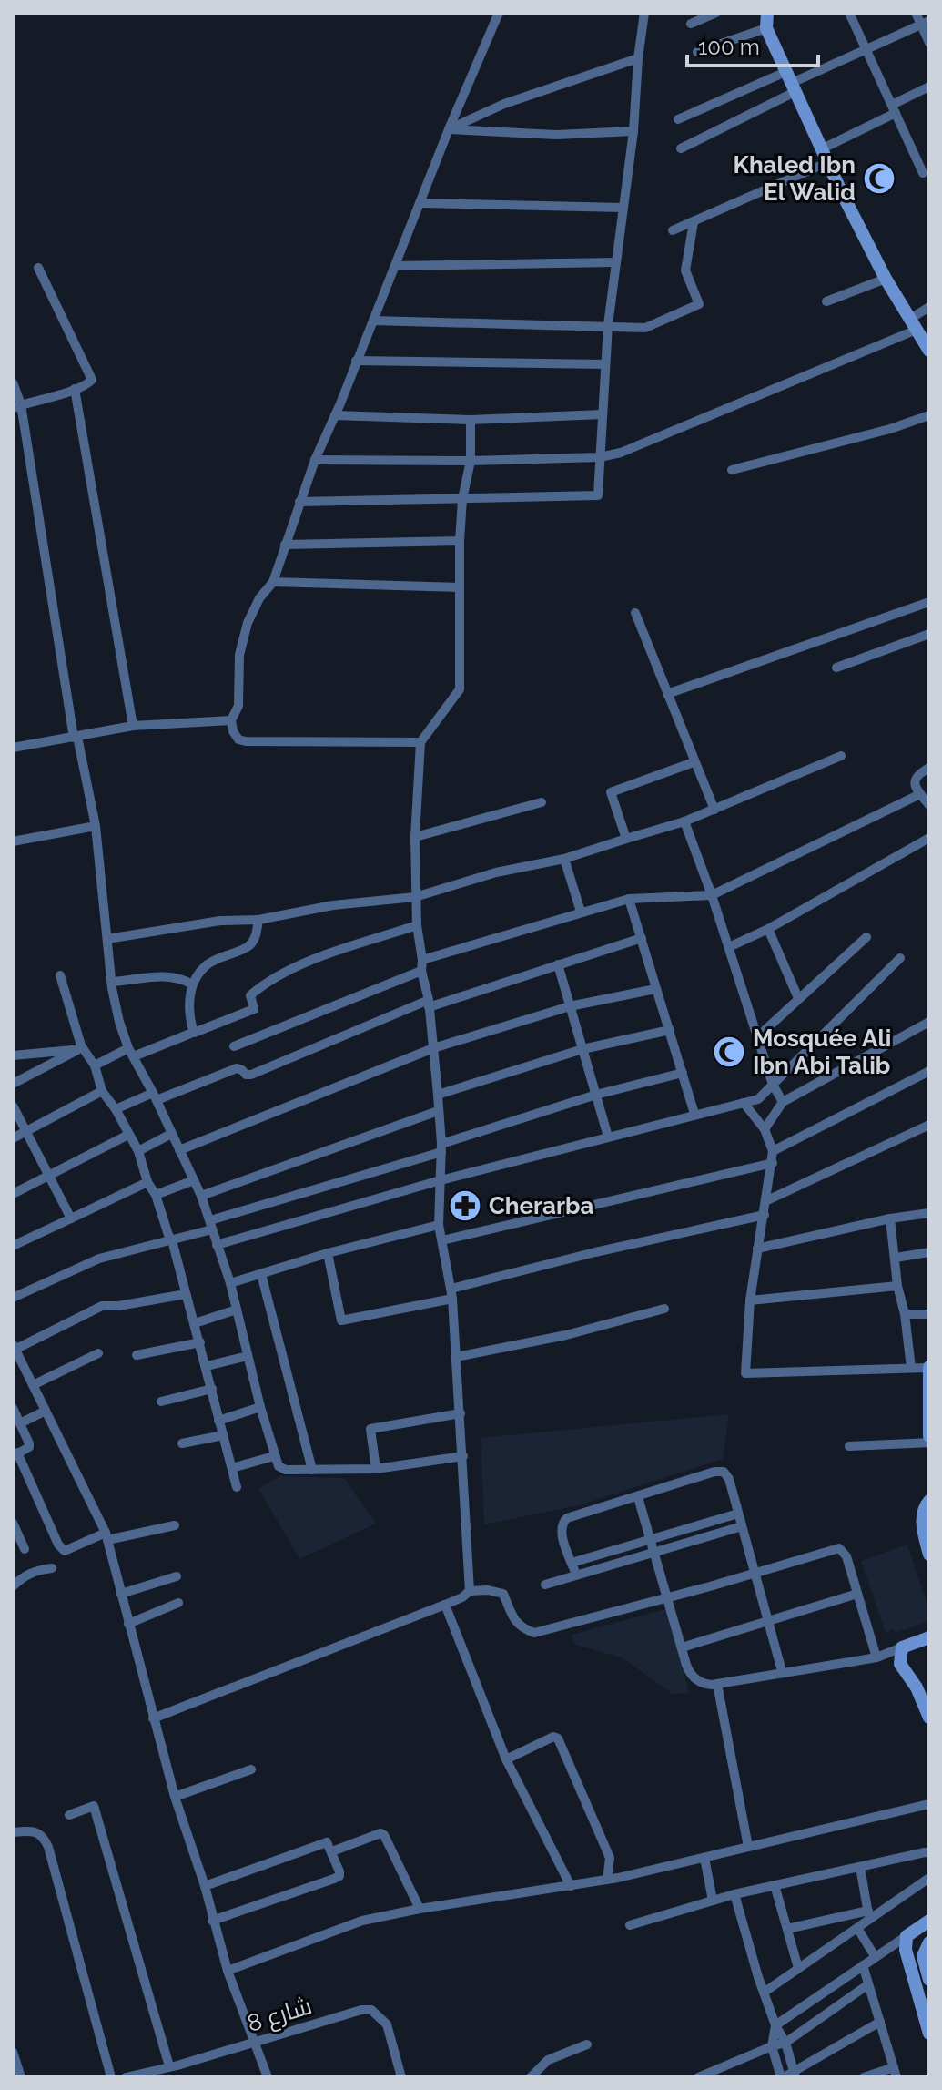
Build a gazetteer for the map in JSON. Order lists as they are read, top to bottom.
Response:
{
  "streets": {
    "street": ["شارع 8"]
  },
  "places": {
    "mosque": ["Khaled Ibn El Walid", "Mosquée Ali Ibn Abi Talib"],
    "pharmacy": ["Cherarba"]
  },
  "scale_bar": "100 m"
}
